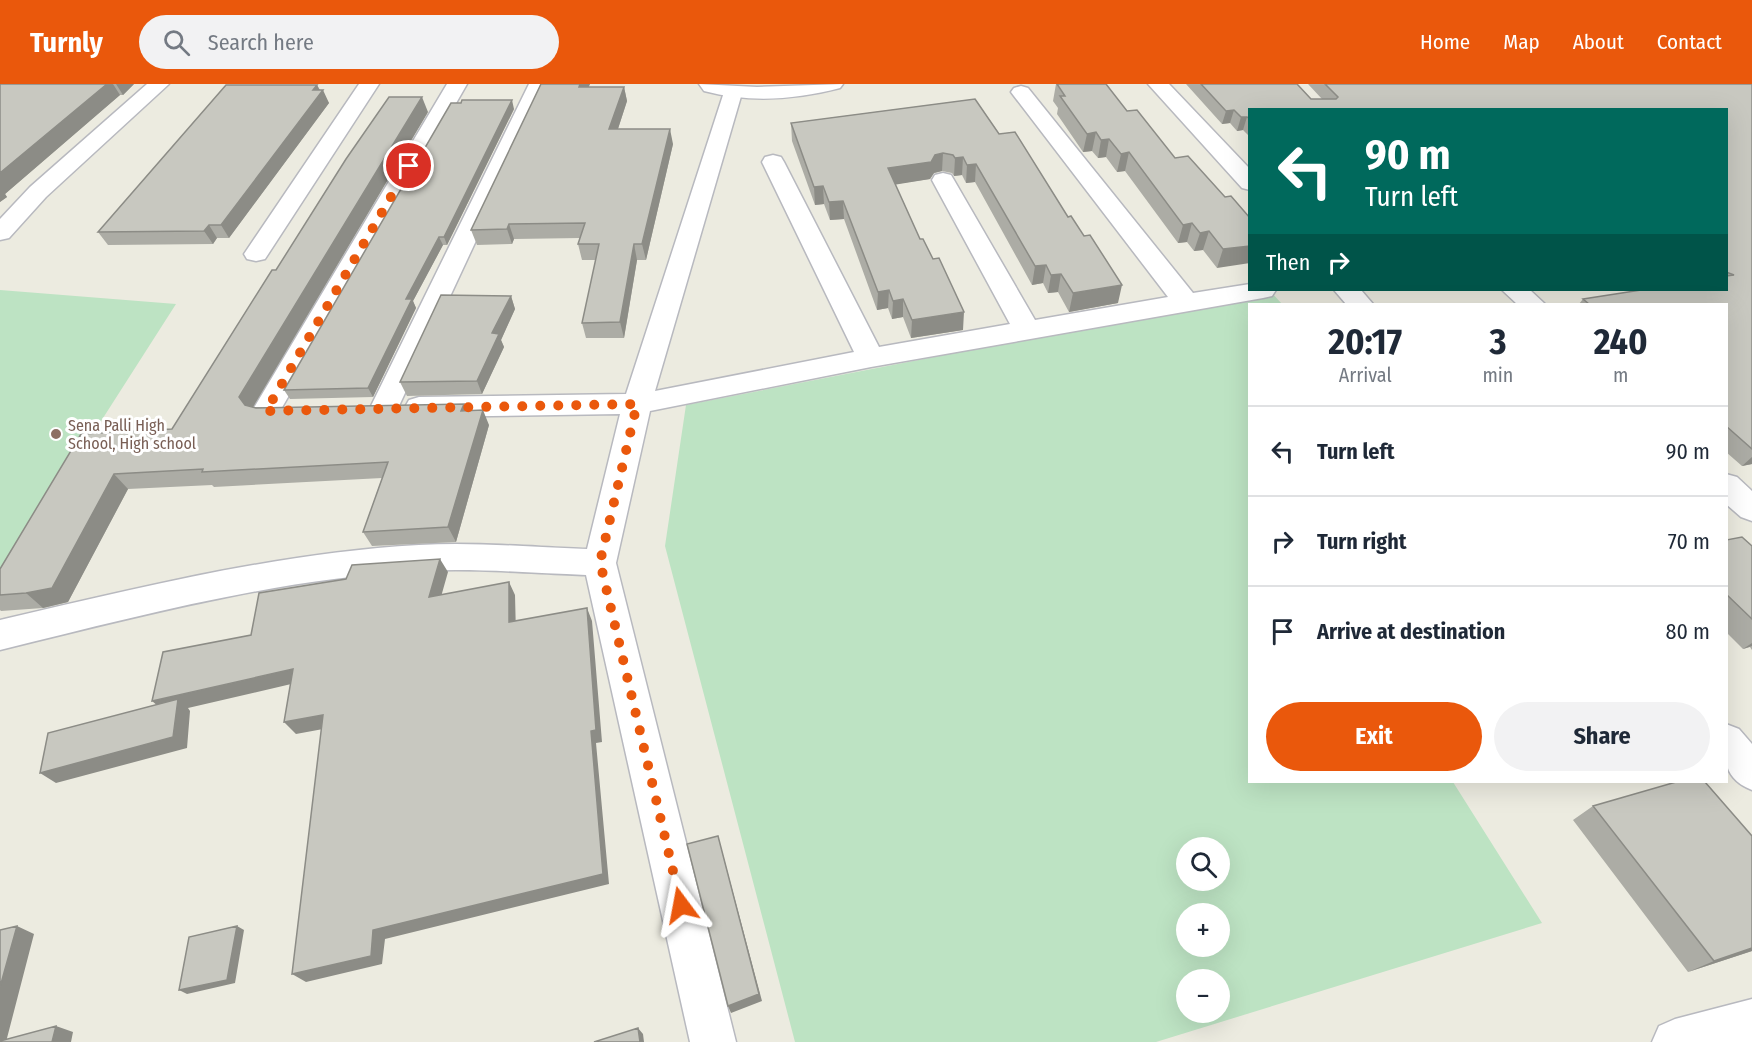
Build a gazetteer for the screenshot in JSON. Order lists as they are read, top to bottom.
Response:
{
  "places": ["Sena Palli High School, High school"],
  "page": {
    "header": "Turnly",
    "search": "Search here",
    "nav": [
      "Home",
      "Map",
      "About",
      "Contact"
    ],
    "turn": ["90 m", "Turn left"],
    "then": "Then",
    "eta": [
      "20:17",
      "Arrival",
      "3",
      "min",
      "240",
      "m"
    ],
    "list": [
      {
        "name": "Turn left",
        "value": "90 m"
      },
      {
        "name": "Turn right",
        "value": "70 m"
      },
      {
        "name": "Arrive at destination",
        "value": "80 m"
      }
    ],
    "buttons": ["Exit", "Share"],
    "map_buttons": ["+", "−"]
  }
}
